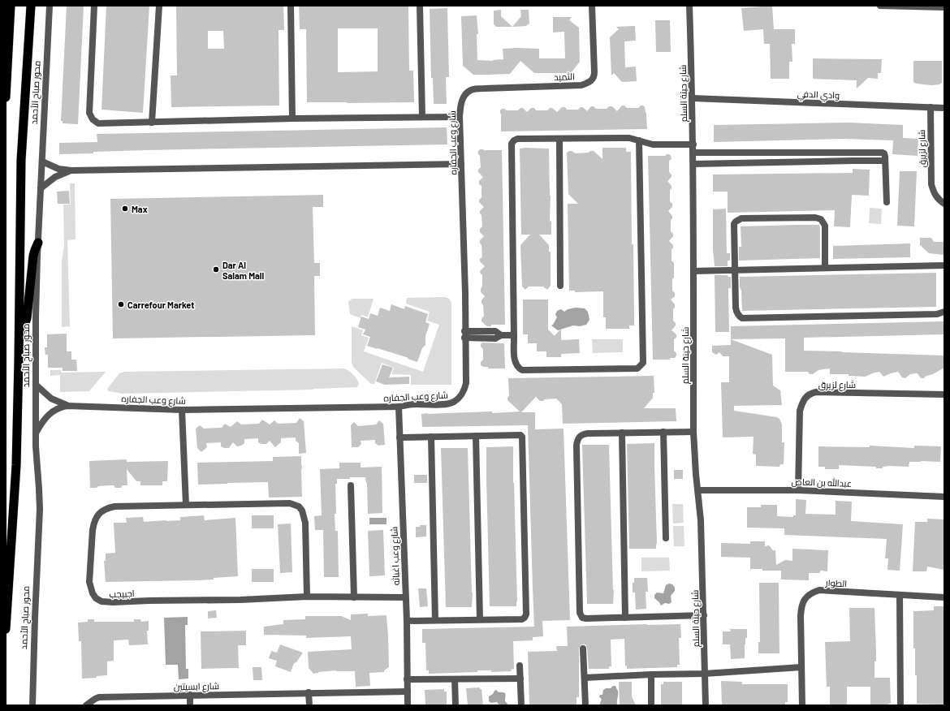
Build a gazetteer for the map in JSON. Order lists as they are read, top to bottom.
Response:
{
  "streets": {
    "highway": ["محور صباح الأحمد"],
    "street": [
      "الثميد",
      "شارع حينة السلم",
      "وادي الدفي",
      "شارع وعب الجفاره",
      "شارع لزيرق",
      "عبدالله بن العاص",
      "شارع وعب اغباثه",
      "الطوار",
      "اجبيجب",
      "شارع ابسيتين"
    ]
  },
  "crossings": [
    ["الثميد", "شارع وعب الجفاره"],
    ["محور صباح الأحمد", "شارع وعب الجفاره"],
    ["شارع حينة السلم", "وادي الدفي"],
    ["شارع حينة السلم", "عبدالله بن العاص"],
    ["وادي الدفي", "شارع لزيرق"],
    ["شارع وعب الجفاره", "شارع وعب اغباثه"],
    ["شارع لزيرق", "عبدالله بن العاص"],
    ["شارع وعب اغباثه", "اجبيجب"],
    ["شارع وعب اغباثه", "شارع ابسيتين"]
  ],
  "places": ["Max", "Dar Al Salam Mall", "Carrefour Market"]
}
